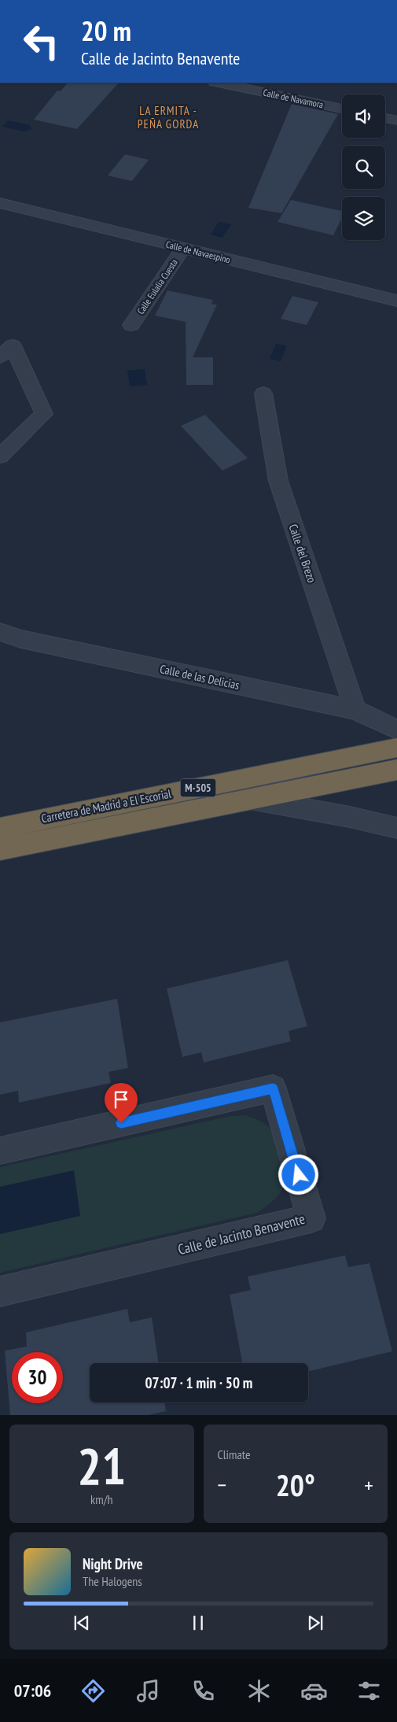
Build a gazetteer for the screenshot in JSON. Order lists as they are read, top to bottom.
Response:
{
  "streets": {
    "highway": ["M-505", "Carretera de Madrid a El Escorial"],
    "street": [
      "Calle de Navamora",
      "Calle de Navaespino",
      "Calle Eulalia Cuesta",
      "Calle del Brezo",
      "Calle de las Delicias",
      "Calle de Jacinto Benavente"
    ]
  },
  "crossings": [
    ["Calle de Navaespino", "Calle Eulalia Cuesta"],
    ["Calle del Brezo", "Calle de las Delicias"]
  ],
  "districts": ["LA ERMITA - PEÑA GORDA"],
  "page": {
    "turn": ["20 m", "Calle de Jacinto Benavente"],
    "limit": "30",
    "trip": "07:07 · 1 min · 50 m",
    "tile": [
      ["21", "km/h"],
      "Climate"
    ],
    "heat": ["−", "20°", "+"],
    "song": ["Night Drive", "The Halogens"],
    "tabs": "07:06"
  }
}
